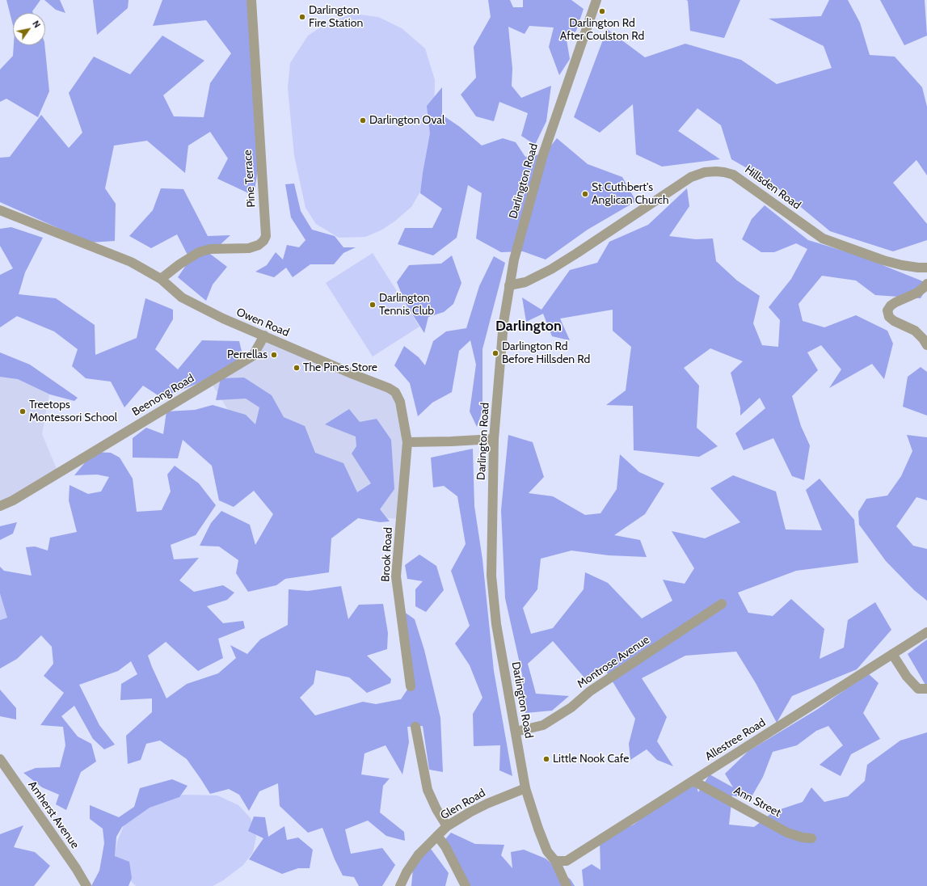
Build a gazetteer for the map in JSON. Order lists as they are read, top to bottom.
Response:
{
  "streets": {
    "street": [
      "Pine Terrace",
      "Darlington Road",
      "Hillsden Road",
      "Owen Road",
      "Beenong Road",
      "Brook Road",
      "Montrose Avenue",
      "Allestree Road",
      "Ann Street",
      "Glen Road",
      "Amherst Avenue"
    ]
  },
  "crossings": [
    ["Pine Terrace", "Owen Road"],
    ["Darlington Road", "Hillsden Road"],
    ["Darlington Road", "Montrose Avenue"],
    ["Darlington Road", "Allestree Road"],
    ["Darlington Road", "Glen Road"],
    ["Owen Road", "Beenong Road"],
    ["Owen Road", "Brook Road"],
    ["Allestree Road", "Ann Street"]
  ],
  "districts": ["Darlington"],
  "places": [
    "Darlington Rd After Coulston Rd",
    "Darlington Fire Station",
    "Darlington Oval",
    "St Cuthbert's Anglican Church",
    "Darlington Tennis Club",
    "Darlington Rd Before Hillsden Rd",
    "Perrellas",
    "The Pines Store",
    "Treetops Montessori School",
    "Little Nook Cafe"
  ],
  "north": "top right"
}
